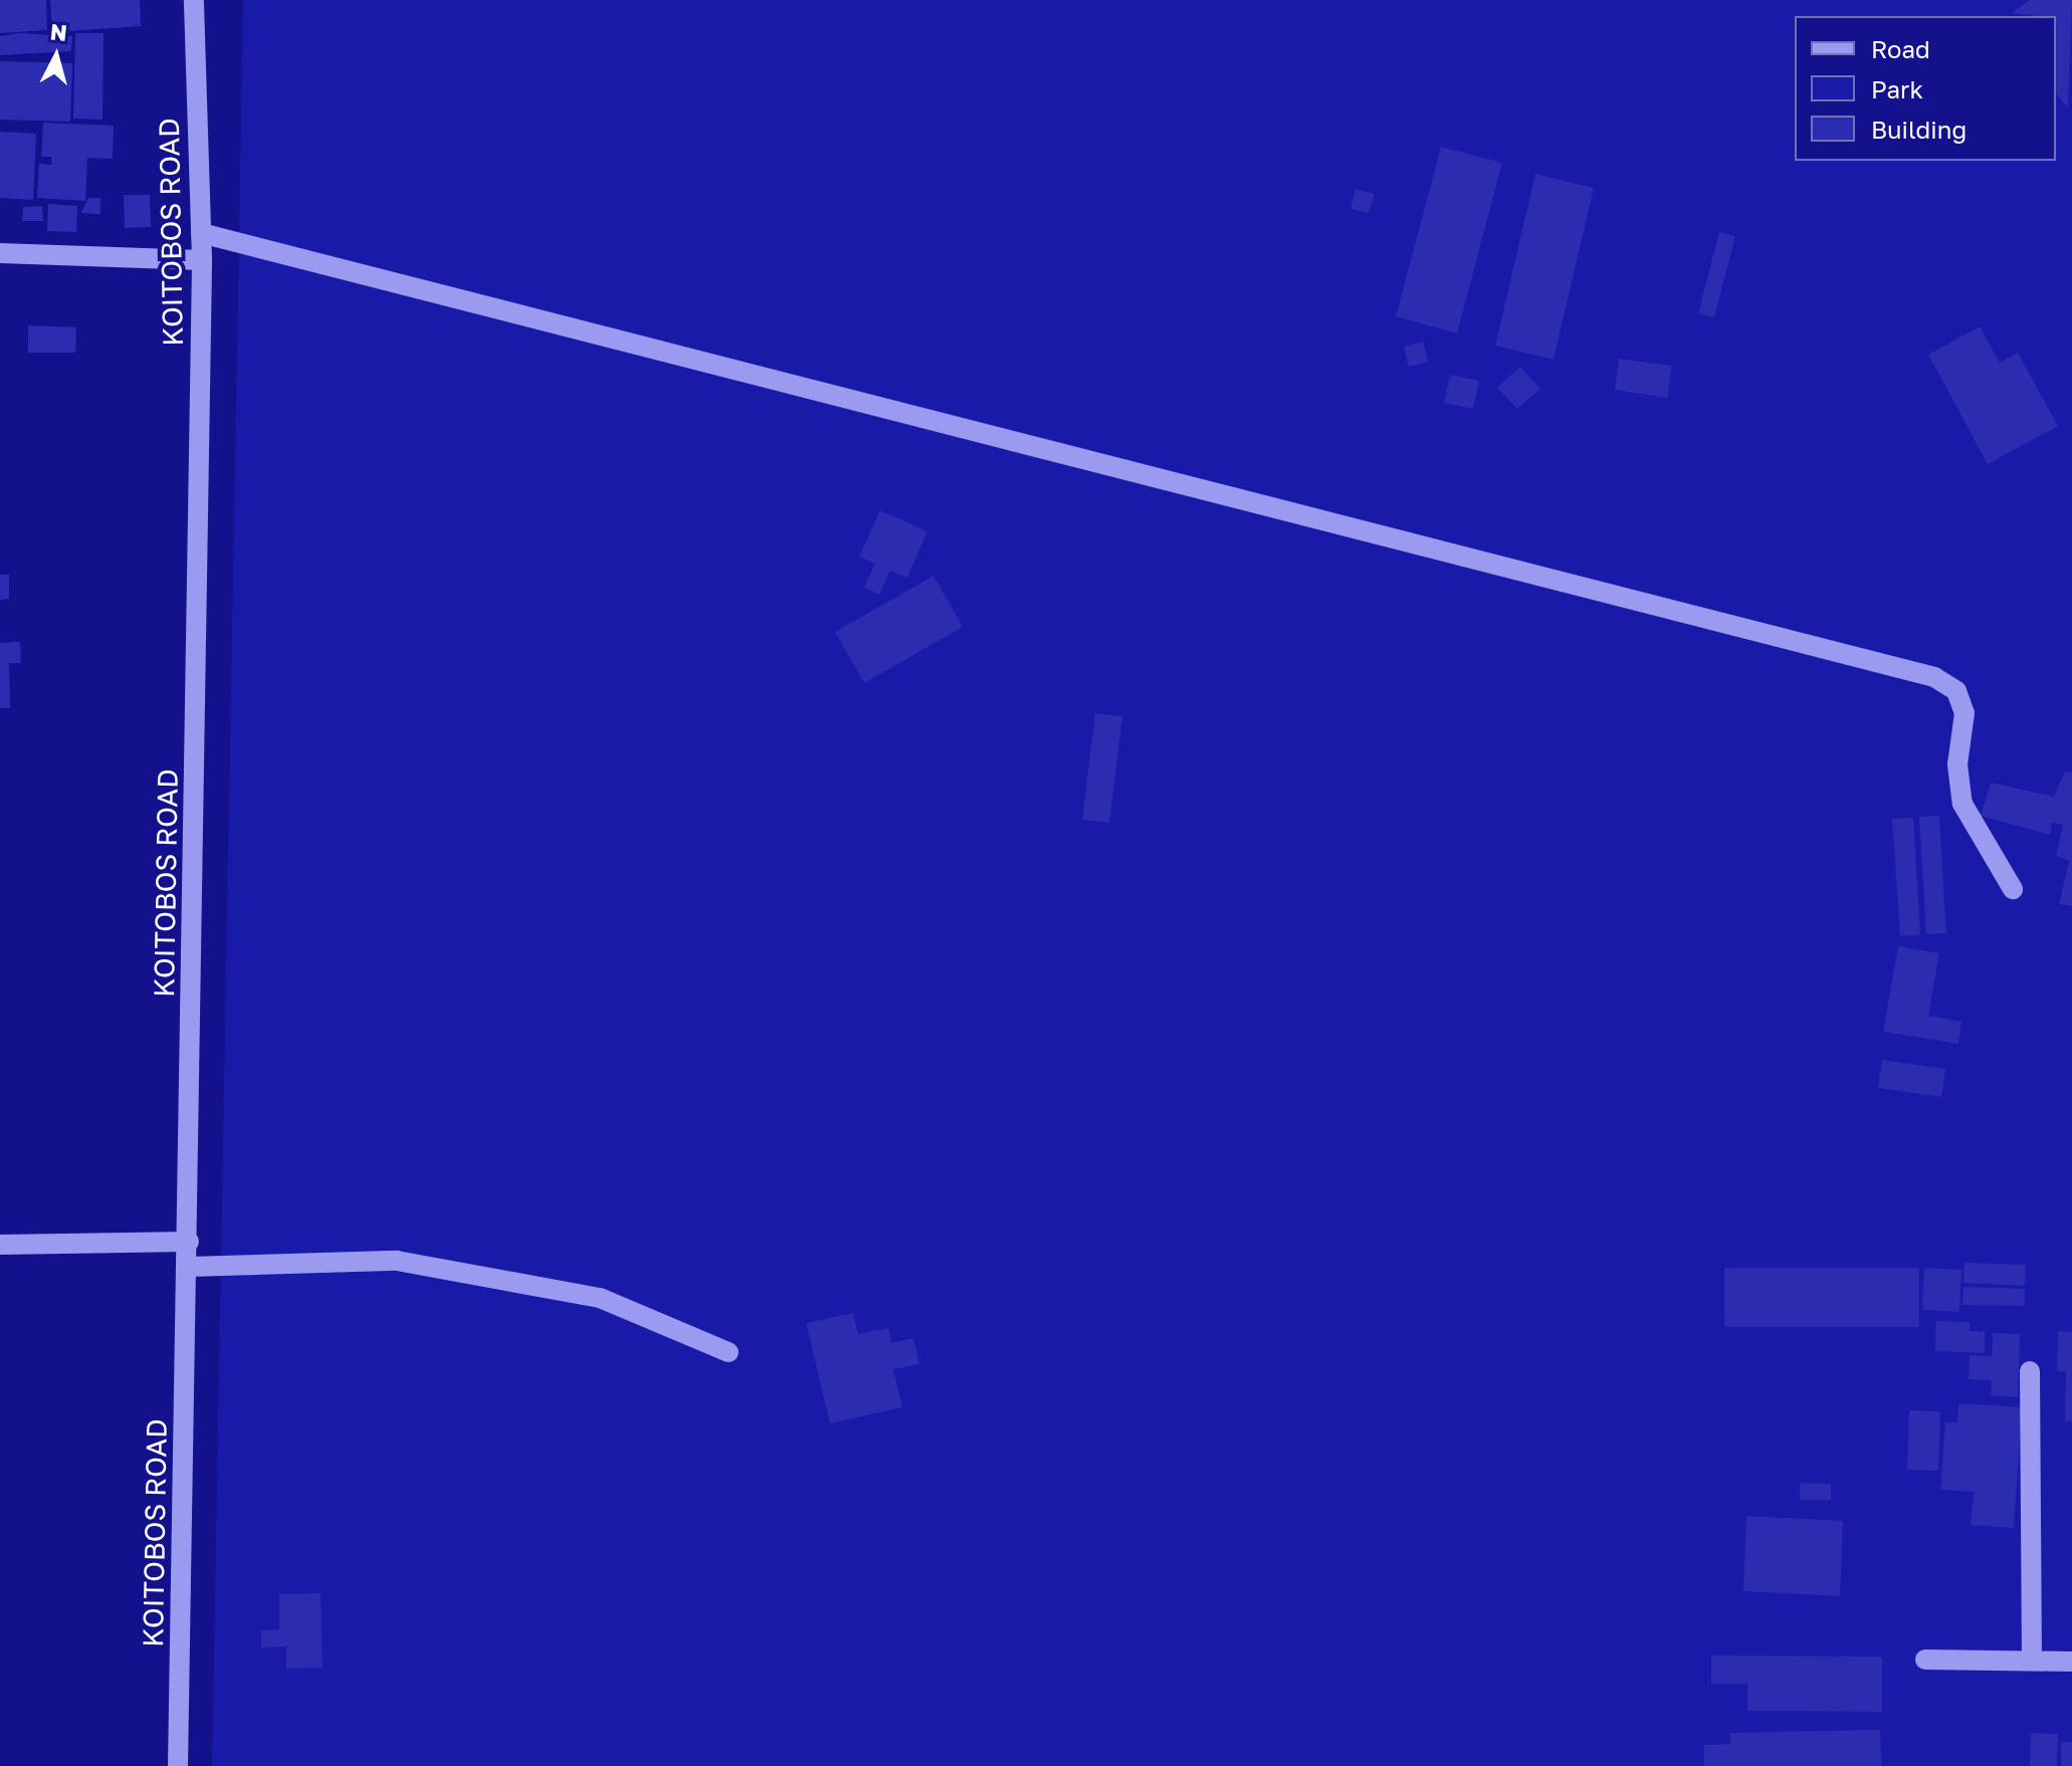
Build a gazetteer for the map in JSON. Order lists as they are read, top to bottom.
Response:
{
  "streets": {
    "street": ["KOITOBOS ROAD"]
  },
  "legend": ["Road", "Park", "Building"],
  "north": "top"
}
